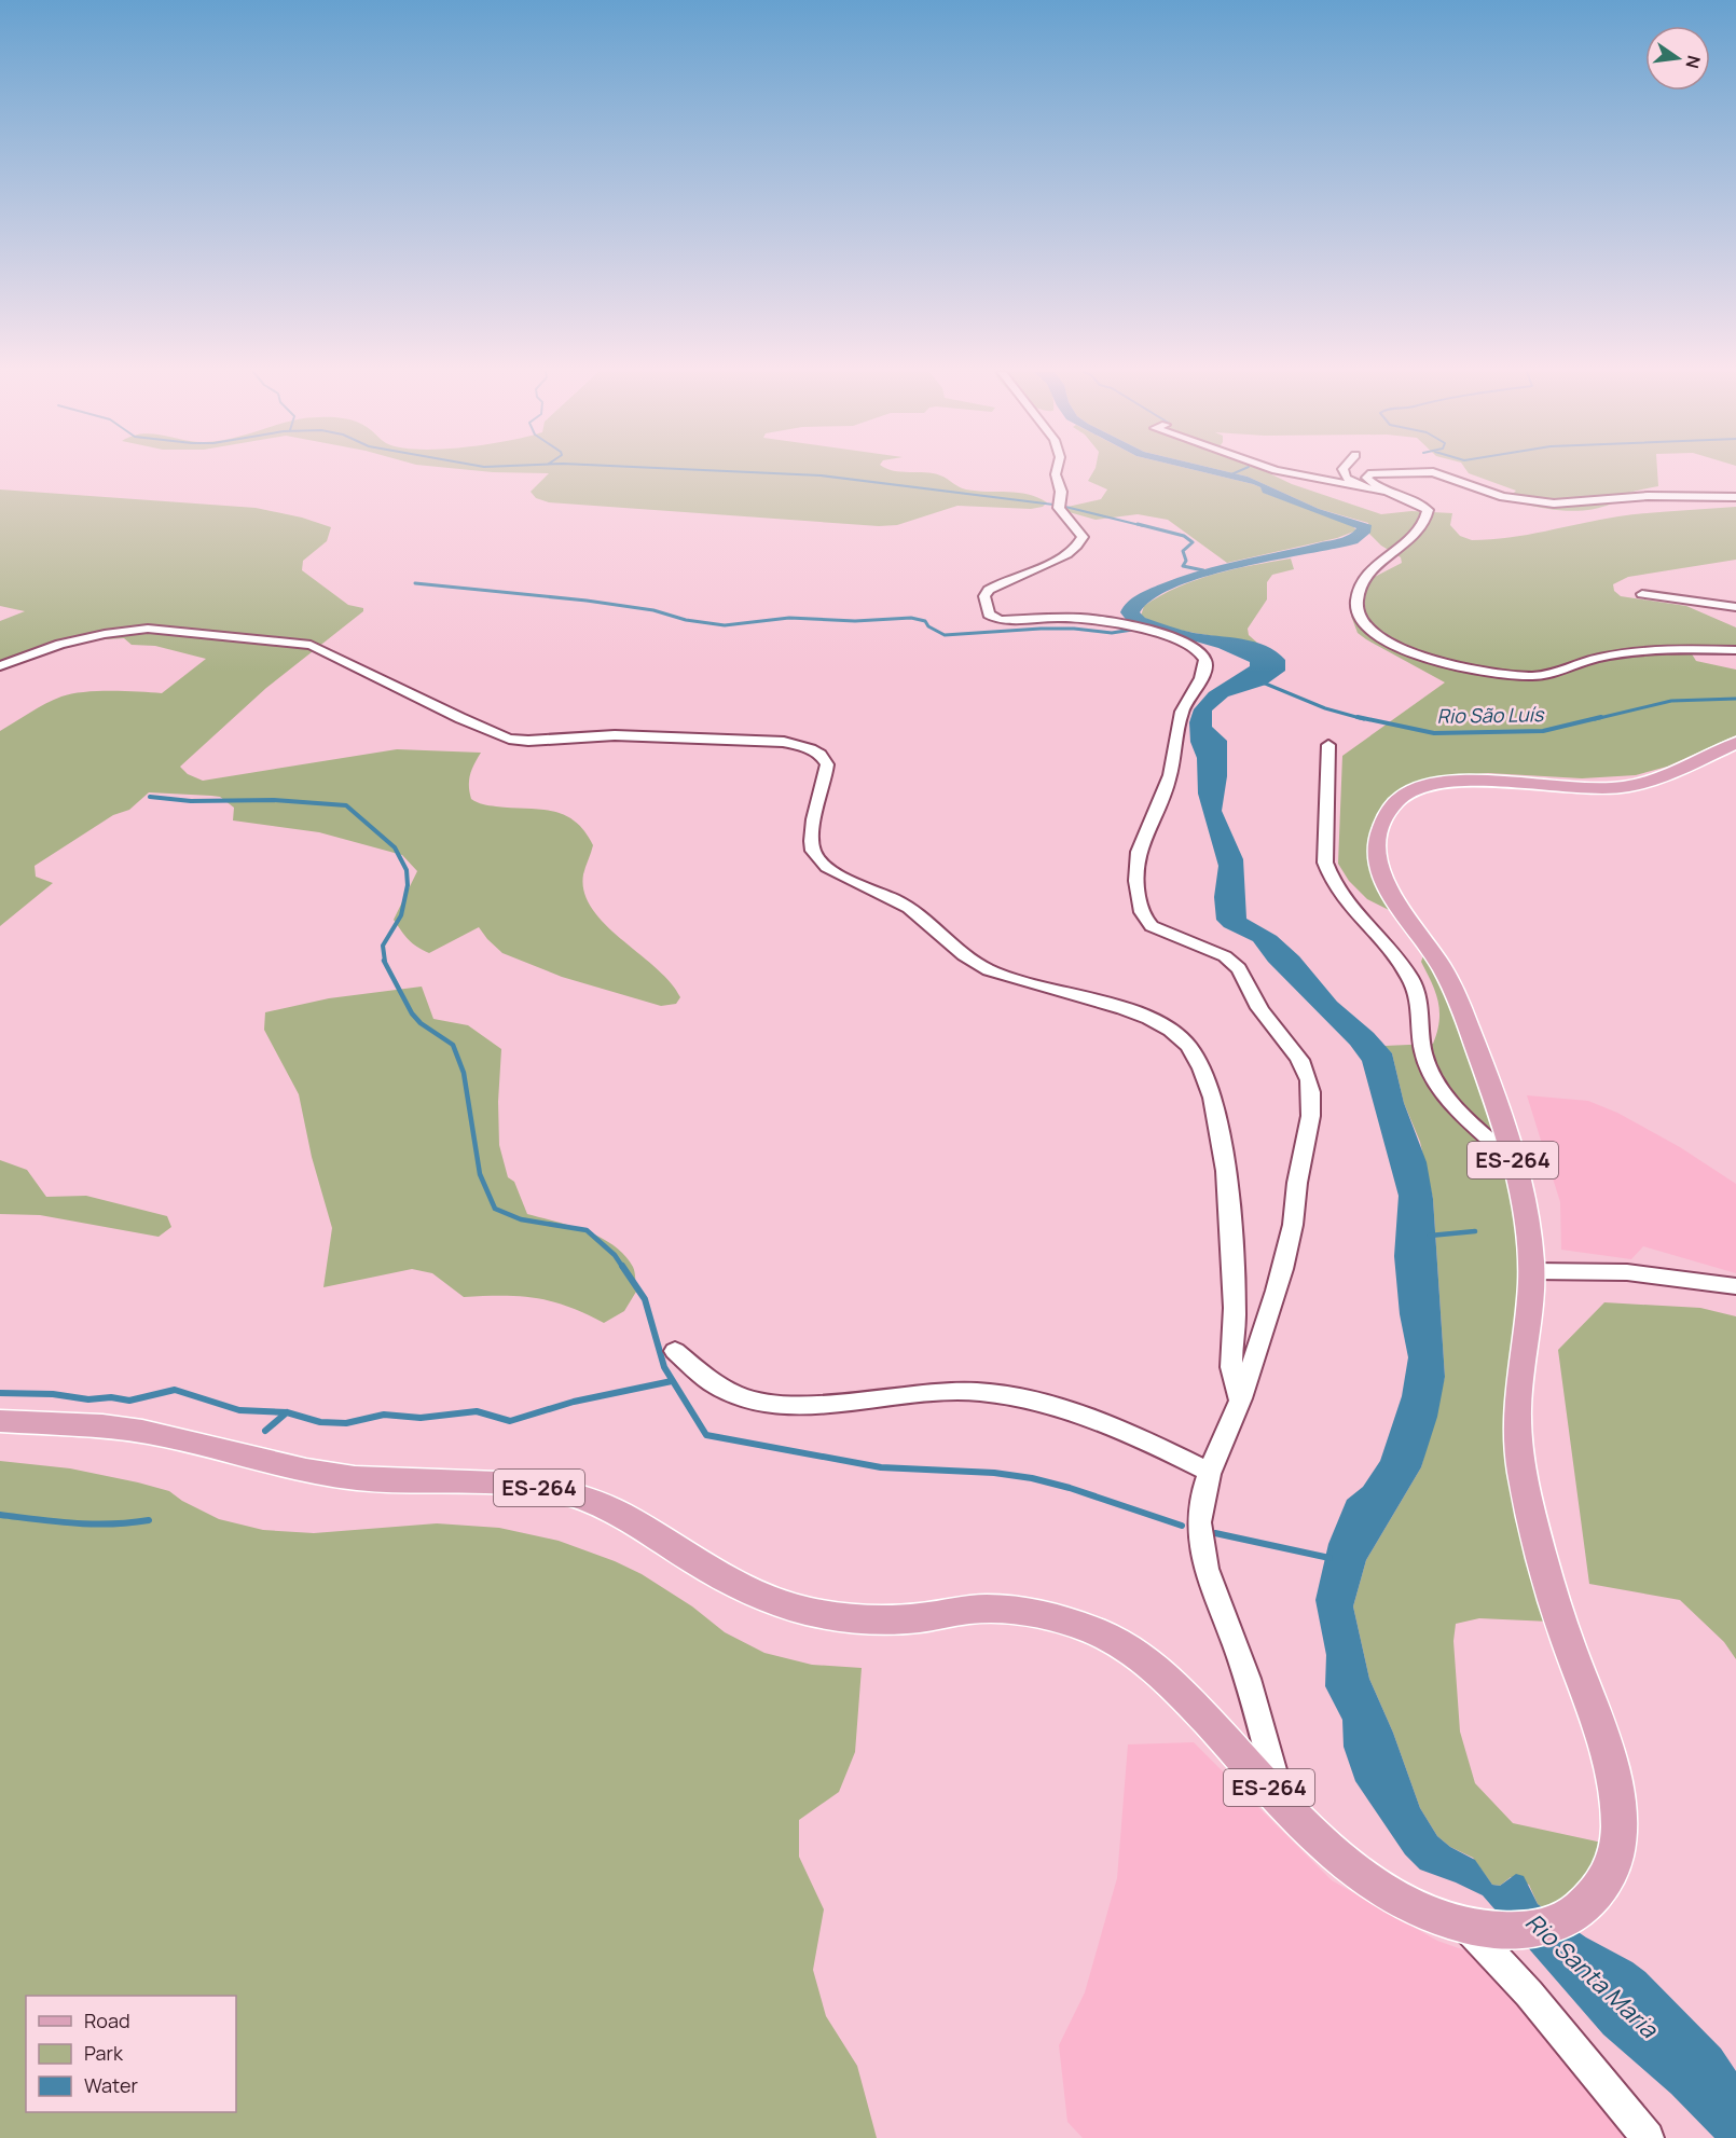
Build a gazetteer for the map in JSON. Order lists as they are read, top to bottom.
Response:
{
  "streets": {
    "main road": ["ES-264"]
  },
  "water": ["Rio São Luís", "Rio Santa Maria"],
  "legend": ["Road", "Park", "Water"],
  "north": "right"
}
